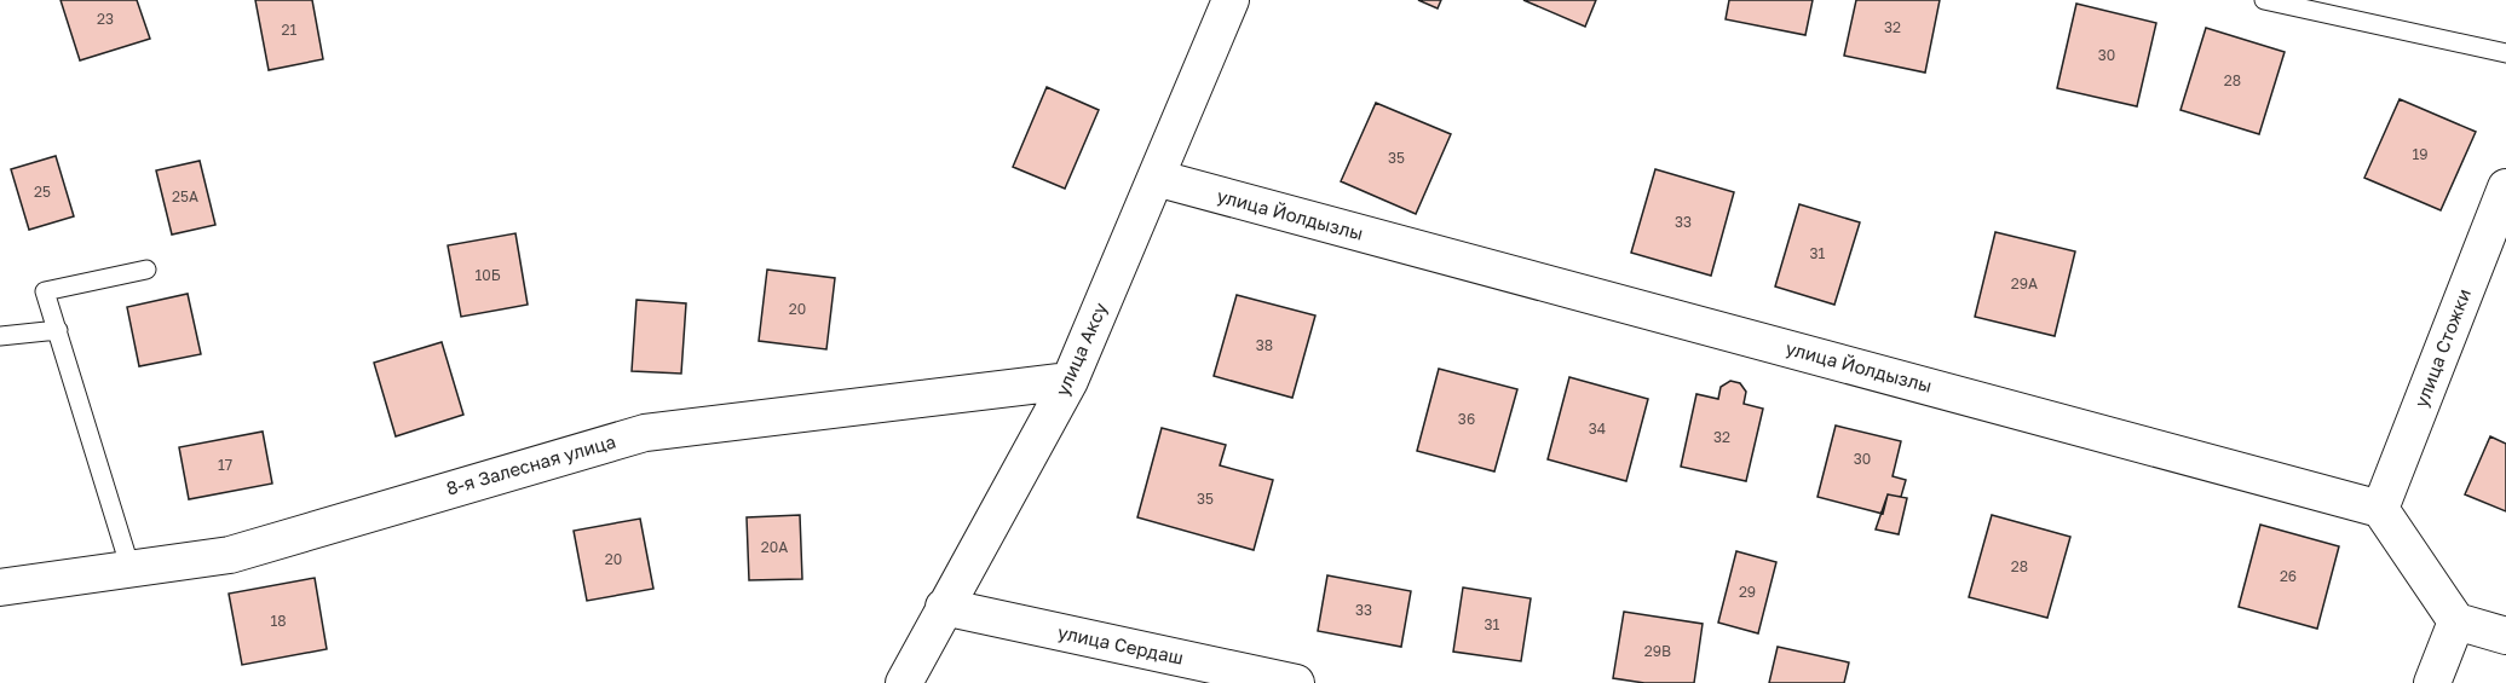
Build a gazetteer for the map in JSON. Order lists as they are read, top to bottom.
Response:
{
  "streets": {
    "street": [
      "улица Йолдызлы",
      "улица Стожки",
      "улица Аксу",
      "8-я Залесная улица",
      "улица Сердаш"
    ]
  },
  "crossings": [
    ["улица Йолдызлы", "улица Стожки"],
    ["улица Йолдызлы", "улица Аксу"],
    ["улица Аксу", "8-я Залесная улица"],
    ["улица Аксу", "улица Сердаш"]
  ],
  "house_numbers": [
    "23",
    "32",
    "21",
    "30",
    "28",
    "19",
    "35",
    "25",
    "25А",
    "33",
    "31",
    "10Б",
    "29А",
    "20",
    "38",
    "36",
    "34",
    "32",
    "30",
    "17",
    "35",
    "20А",
    "20",
    "28",
    "26",
    "29",
    "33",
    "18",
    "31",
    "29В"
  ]
}
